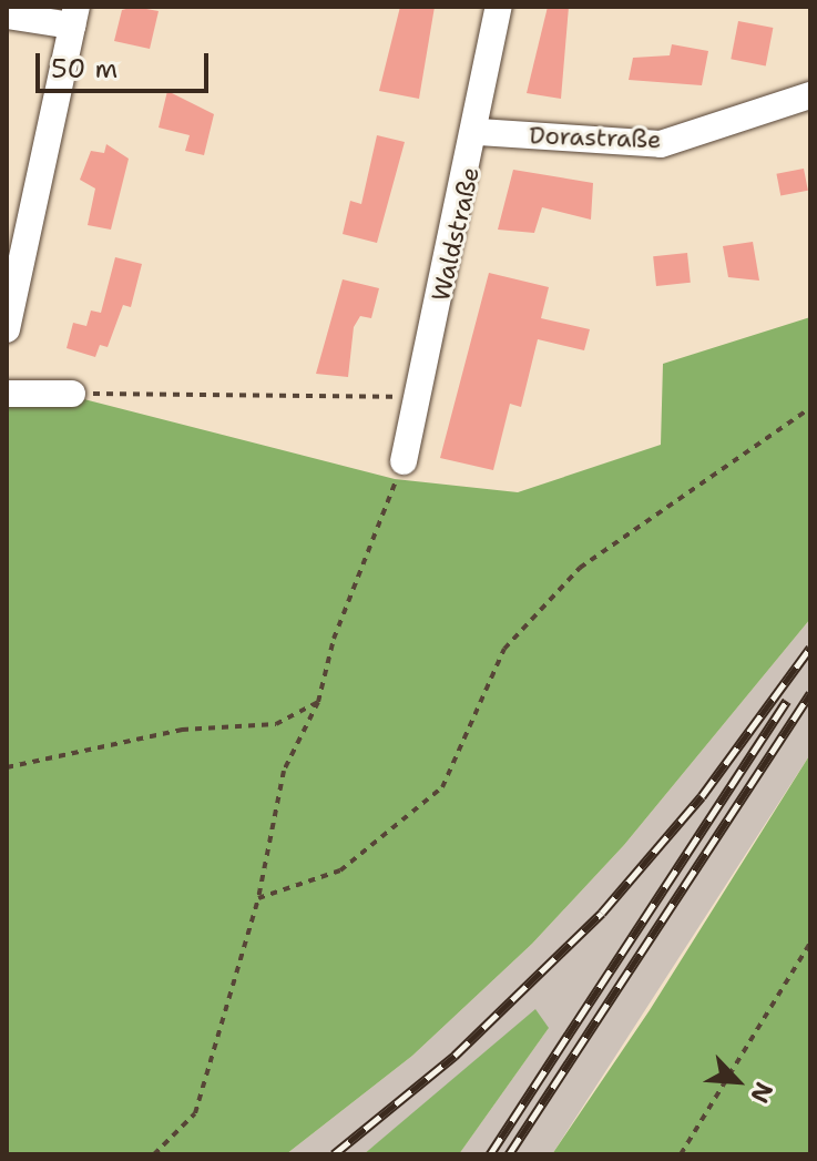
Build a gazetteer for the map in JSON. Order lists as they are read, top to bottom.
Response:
{
  "streets": {
    "street": ["Dorastraße", "Waldstraße"]
  },
  "crossings": [
    ["Dorastraße", "Waldstraße"]
  ],
  "scale_bar": "50 m",
  "north": "bottom right"
}
